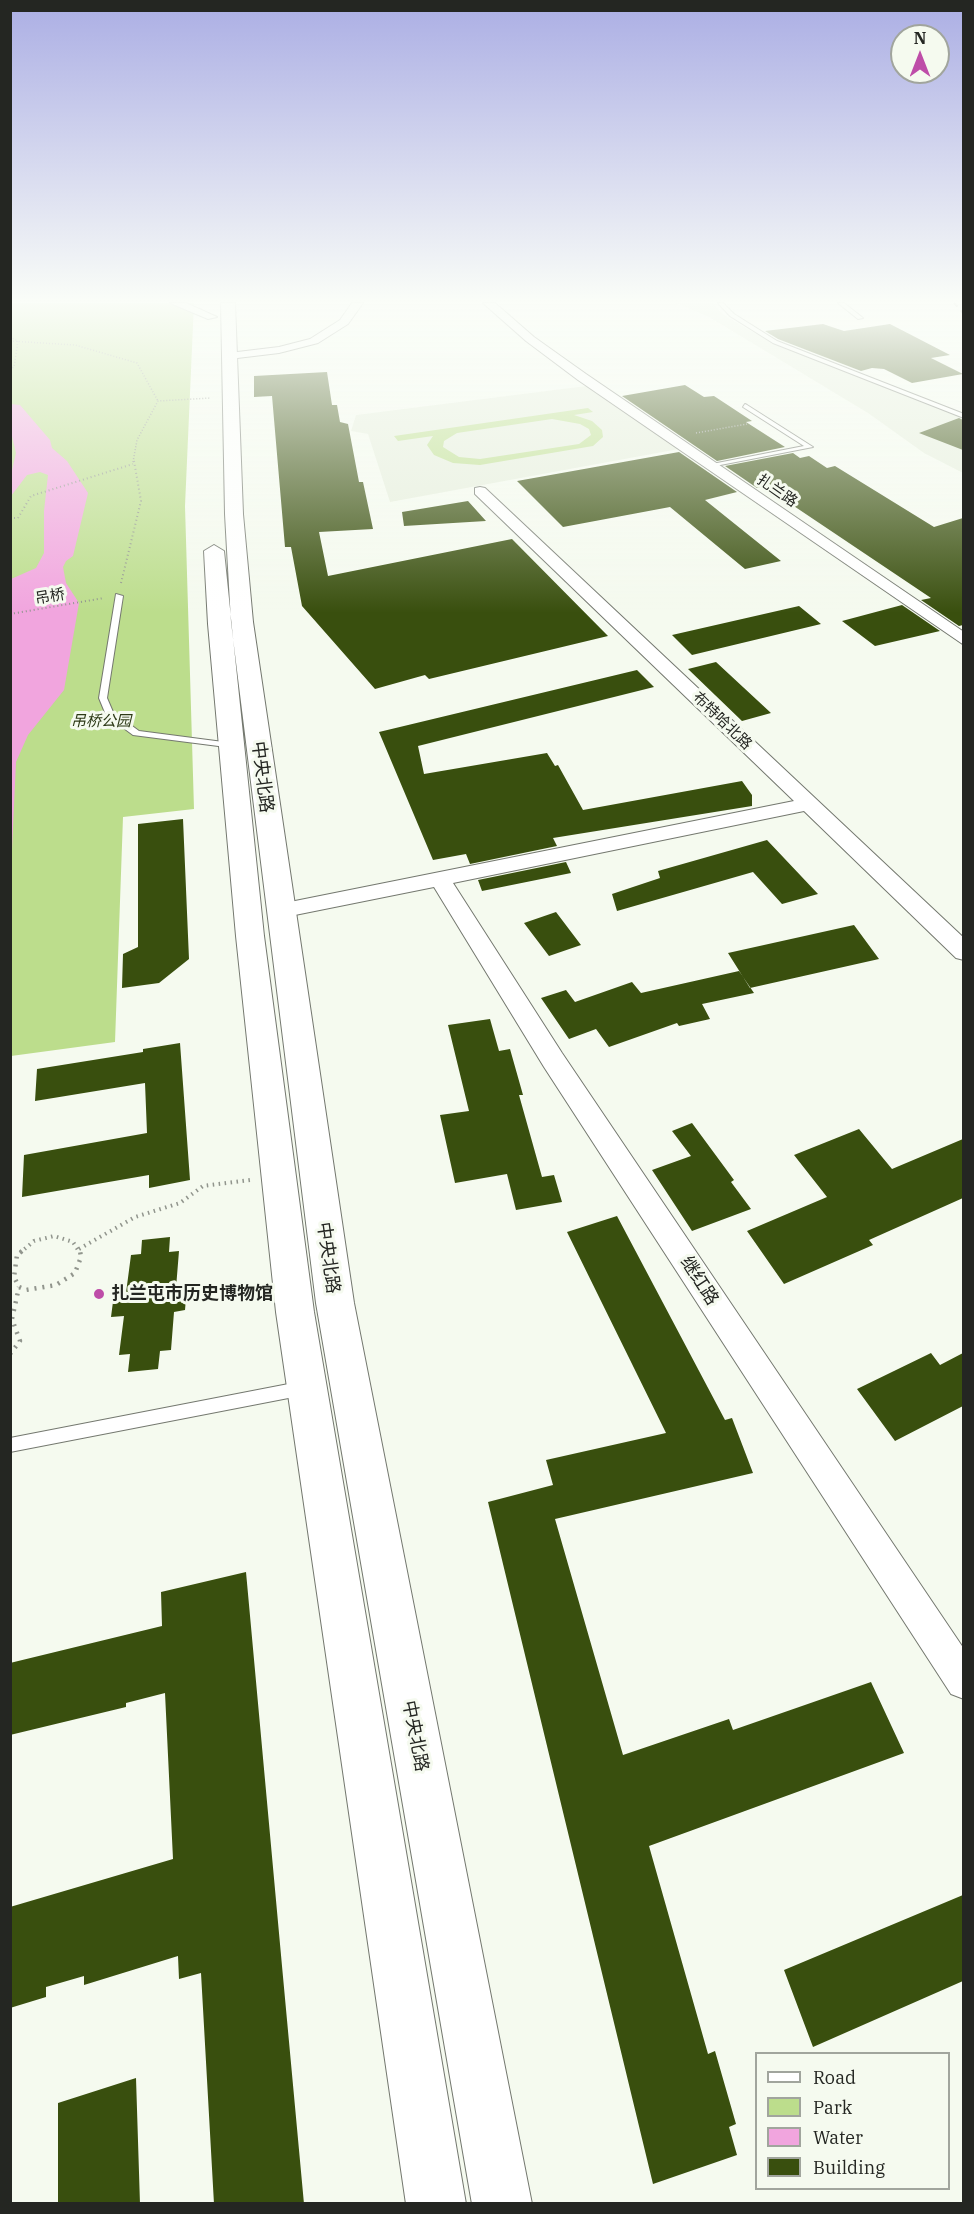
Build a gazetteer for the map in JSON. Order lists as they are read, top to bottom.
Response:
{
  "streets": {
    "main road": ["中央北路"],
    "street": ["扎兰路", "布特哈北路", "继红路"],
    "path": ["吊桥"]
  },
  "parks": ["吊桥公园"],
  "places": ["扎兰屯市历史博物馆"],
  "legend": [
    "Road",
    "Park",
    "Water",
    "Building"
  ],
  "north": "top"
}
